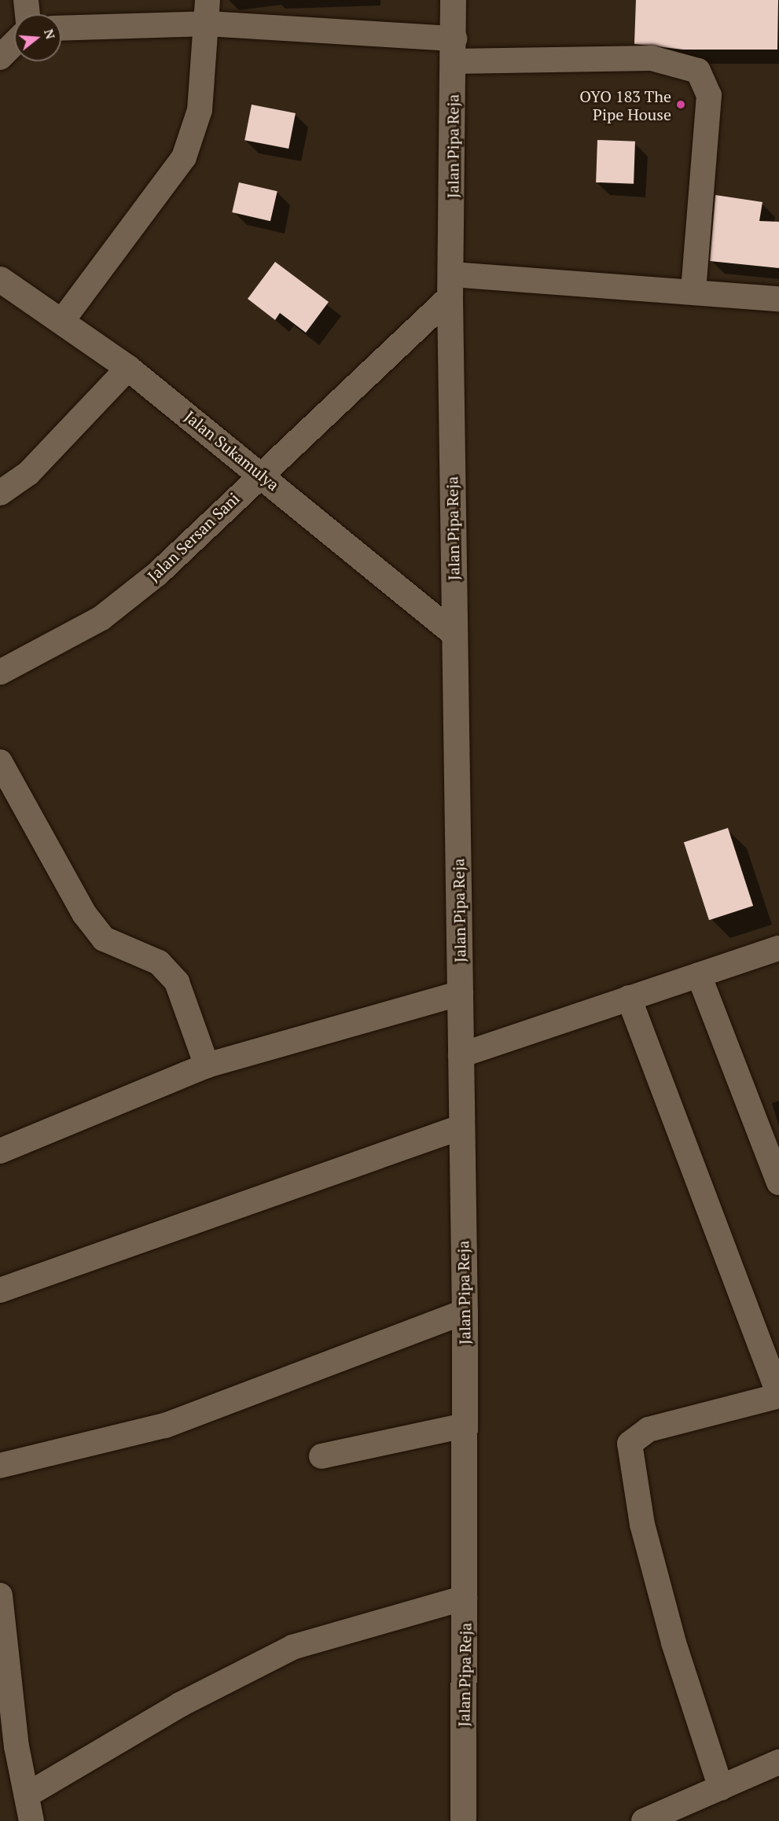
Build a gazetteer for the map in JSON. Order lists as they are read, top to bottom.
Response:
{
  "streets": {
    "street": ["Jalan Pipa Reja", "Jalan Sukamulya", "Jalan Sersan Sani"]
  },
  "crossings": [
    ["Jalan Pipa Reja", "Jalan Sukamulya"],
    ["Jalan Pipa Reja", "Jalan Sersan Sani"],
    ["Jalan Sukamulya", "Jalan Sersan Sani"]
  ],
  "places": ["OYO 183 The Pipe House"],
  "north": "right"
}
